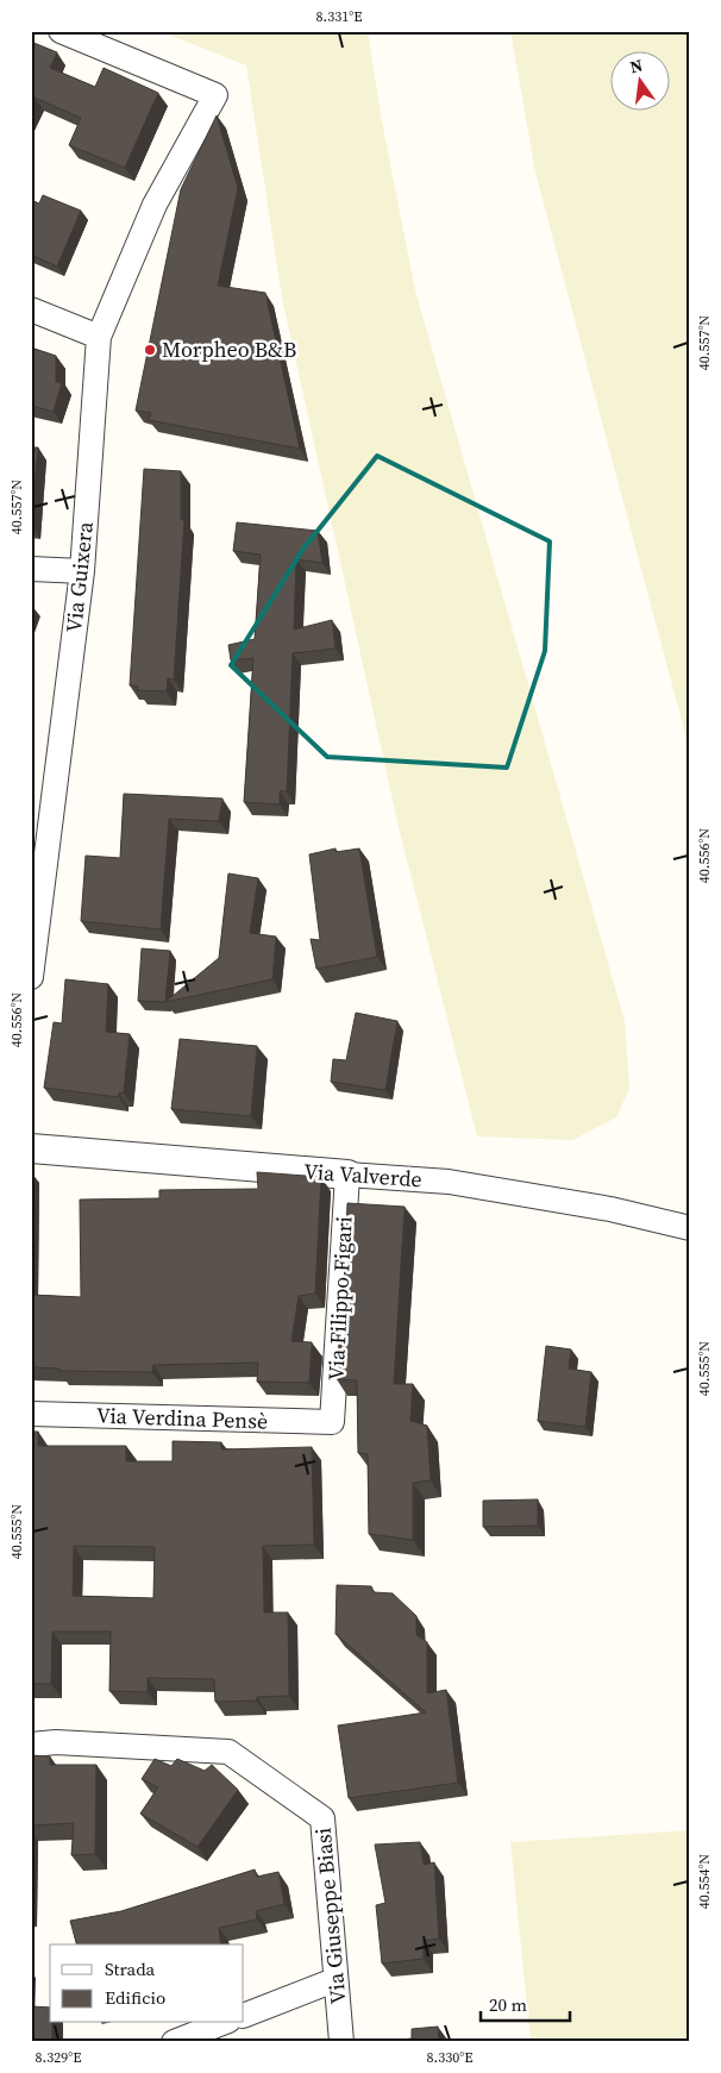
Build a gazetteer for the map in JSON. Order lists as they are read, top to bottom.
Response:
{
  "streets": {
    "street": [
      "Via Guixera",
      "Via Valverde",
      "Via Filippo Figari",
      "Via Verdina Pensè",
      "Via Giuseppe Biasi"
    ]
  },
  "crossings": [
    ["Via Valverde", "Via Filippo Figari"],
    ["Via Filippo Figari", "Via Verdina Pensè"]
  ],
  "places": ["Morpheo B&B"],
  "legend": ["Strada", "Edificio"],
  "scale_bar": "20 m",
  "north": "top",
  "coordinates": [
    "8.331°E",
    "40.557°N",
    "40.556°N",
    "40.555°N",
    "40.554°N",
    "8.329°E",
    "8.330°E"
  ]
}
